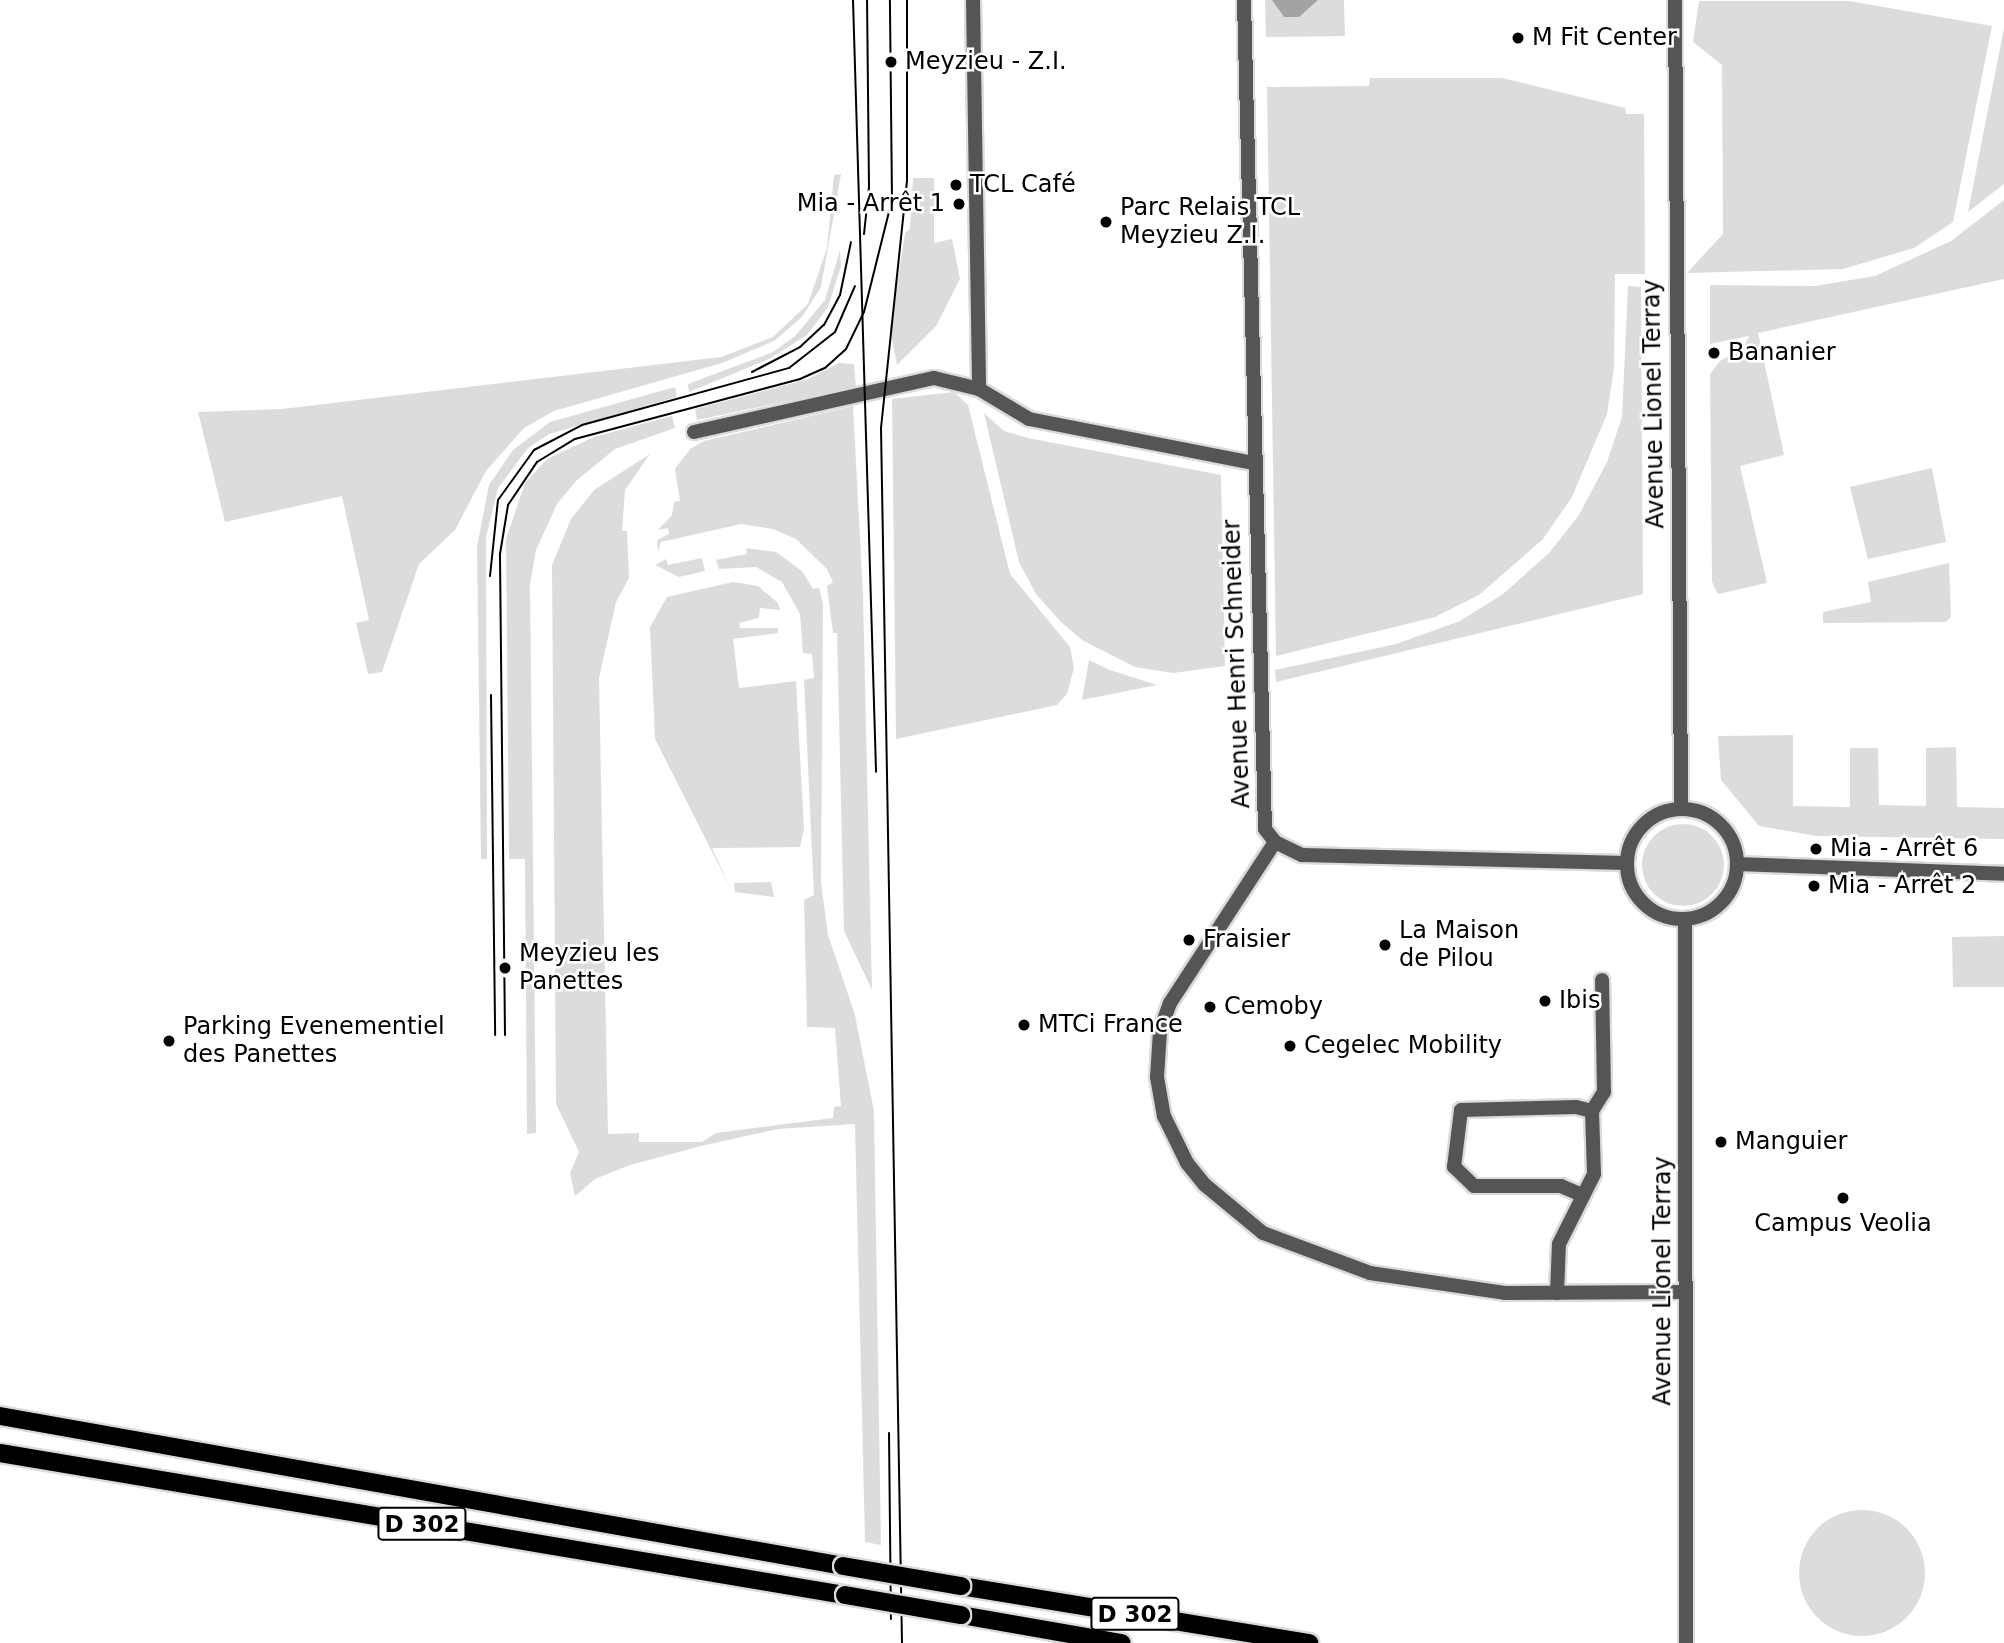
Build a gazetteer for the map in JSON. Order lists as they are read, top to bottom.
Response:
{
  "streets": {
    "main road": ["D 302"],
    "street": ["Avenue Lionel Terray", "Avenue Henri Schneider"]
  },
  "places": [
    "M Fit Center",
    "Meyzieu - Z.I.",
    "TCL Café",
    "Mia - Arrêt 1",
    "Parc Relais TCL Meyzieu Z.I.",
    "Bananier",
    "Mia - Arrêt 6",
    "Mia - Arrêt 2",
    "Fraisier",
    "La Maison de Pilou",
    "Meyzieu les Panettes",
    "Ibis",
    "Cemoby",
    "MTCi France",
    "Parking Evenementiel des Panettes",
    "Cegelec Mobility",
    "Manguier",
    "Campus Veolia"
  ]
}
